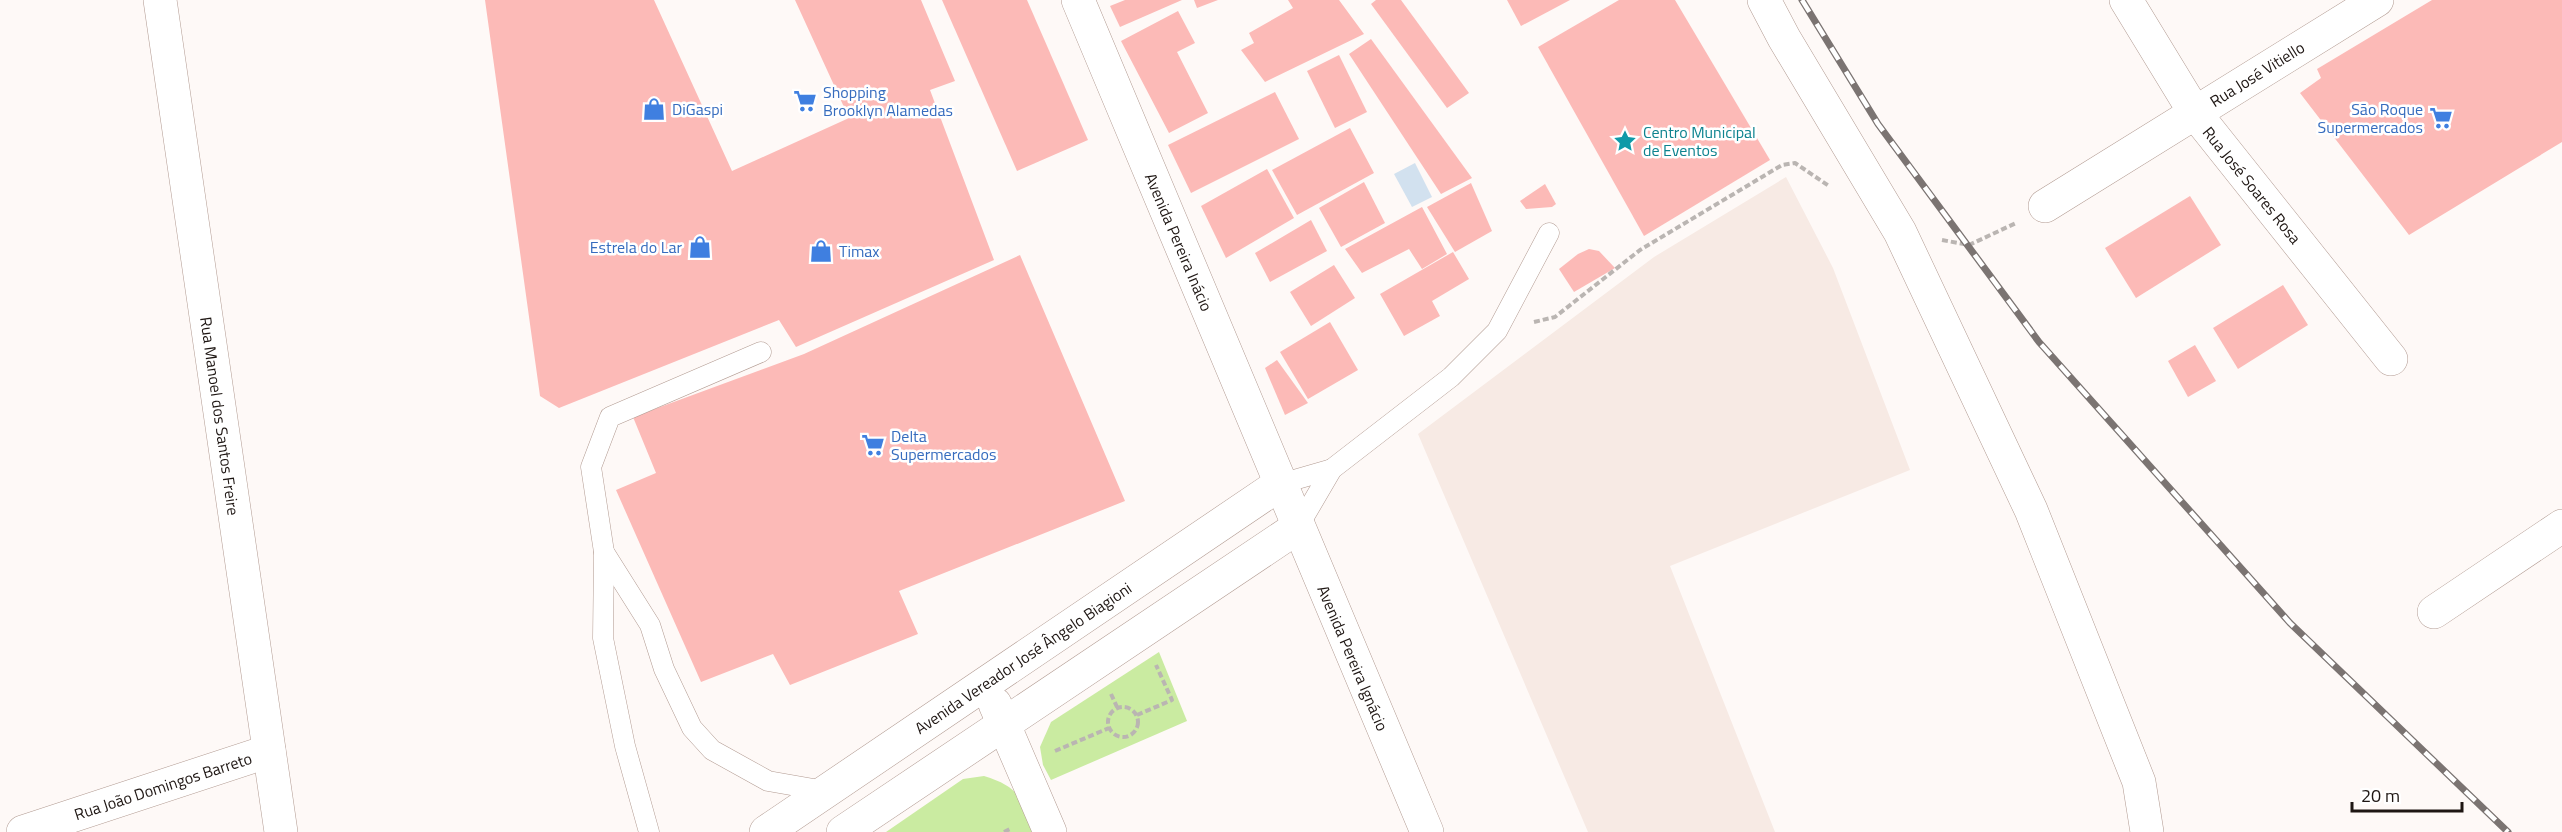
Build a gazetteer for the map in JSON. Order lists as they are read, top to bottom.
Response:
{
  "streets": {
    "street": [
      "Rua José Vitiello",
      "Rua José Soares Rosa",
      "Avenida Pereira Inácio",
      "Rua Manoel dos Santos Freire",
      "Avenida Vereador José Ângelo Biagioni",
      "Avenida Pereira Ignácio",
      "Rua João Domingos Barreto"
    ]
  },
  "crossings": [
    ["Rua José Vitiello", "Rua José Soares Rosa"],
    ["Avenida Pereira Inácio", "Avenida Vereador José Ângelo Biagioni"],
    ["Avenida Pereira Inácio", "Avenida Pereira Ignácio"],
    ["Rua Manoel dos Santos Freire", "Rua João Domingos Barreto"],
    ["Avenida Vereador José Ângelo Biagioni", "Avenida Pereira Ignácio"]
  ],
  "places": {
    "supermarket": ["Shopping Brooklyn Alamedas", "São Roque Supermercados", "Delta Supermercados"],
    "shop": ["DiGaspi", "Estrela do Lar", "Timax"],
    "place": ["Centro Municipal de Eventos"]
  },
  "scale_bar": "20 m"
}
